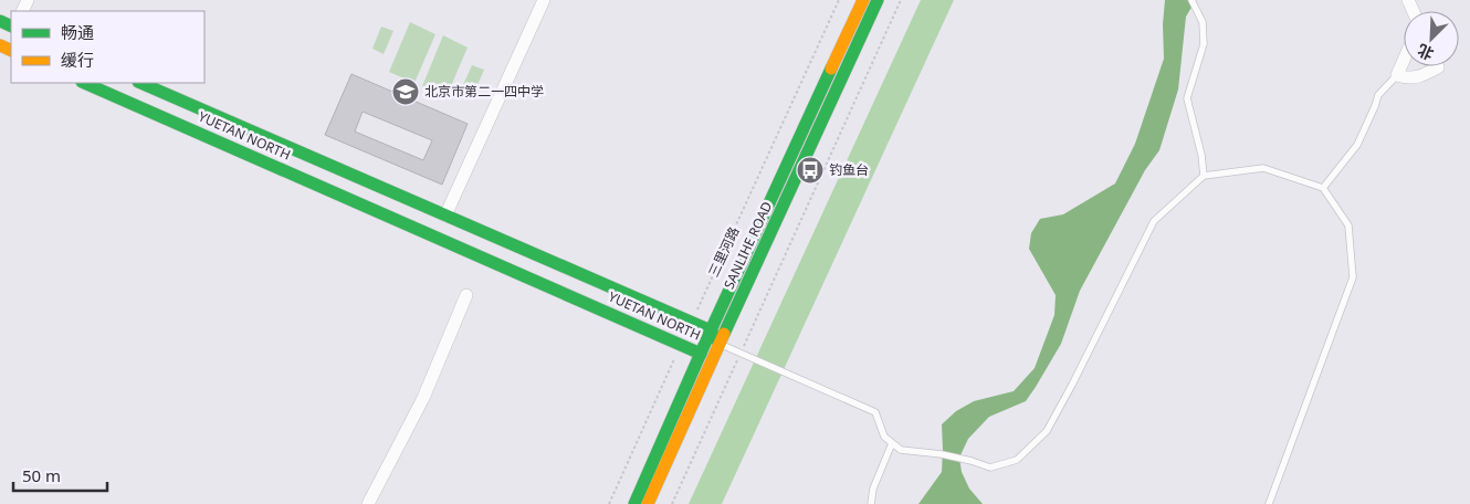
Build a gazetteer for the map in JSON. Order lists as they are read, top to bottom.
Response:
{
  "streets": {
    "main road": ["YUETAN NORTH", "SANLIHE ROAD"],
    "path": ["三里河路"]
  },
  "crossings": [
    ["YUETAN NORTH", "SANLIHE ROAD"],
    ["YUETAN NORTH", "三里河路"]
  ],
  "places": {
    "school or university": ["北京市第二一四中学"],
    "bus stop": ["钓鱼台"]
  },
  "legend": ["畅通", "缓行"],
  "scale_bar": "50 m",
  "north": "bottom left"
}
